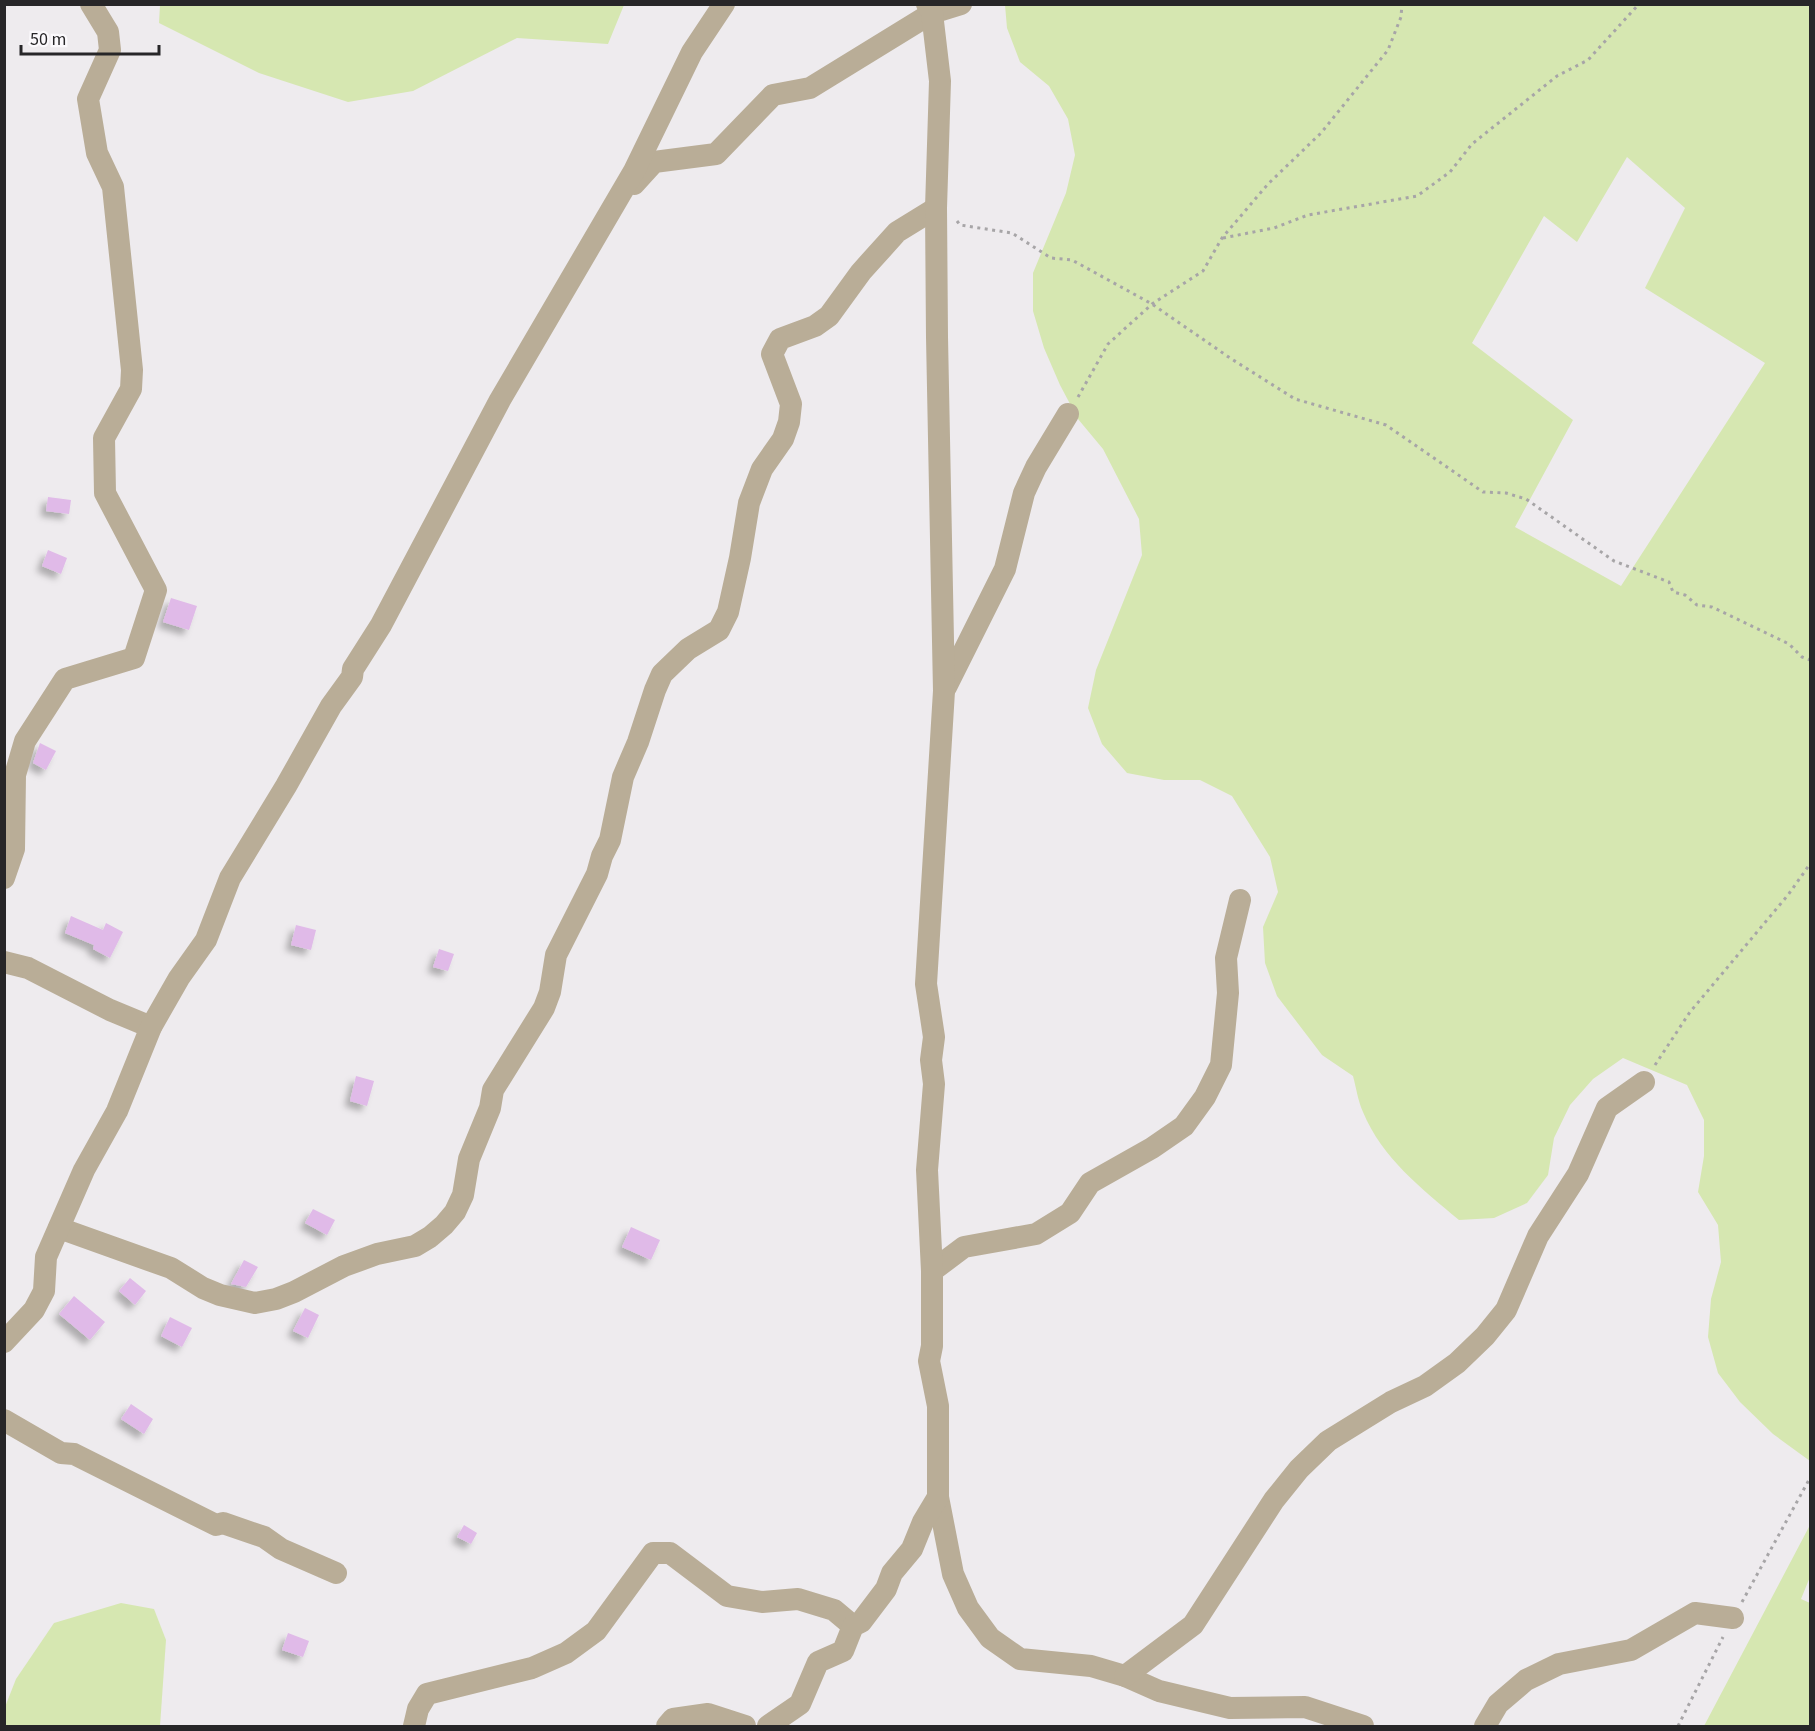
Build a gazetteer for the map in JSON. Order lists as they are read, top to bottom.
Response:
{
  "scale_bar": "50 m"
}
